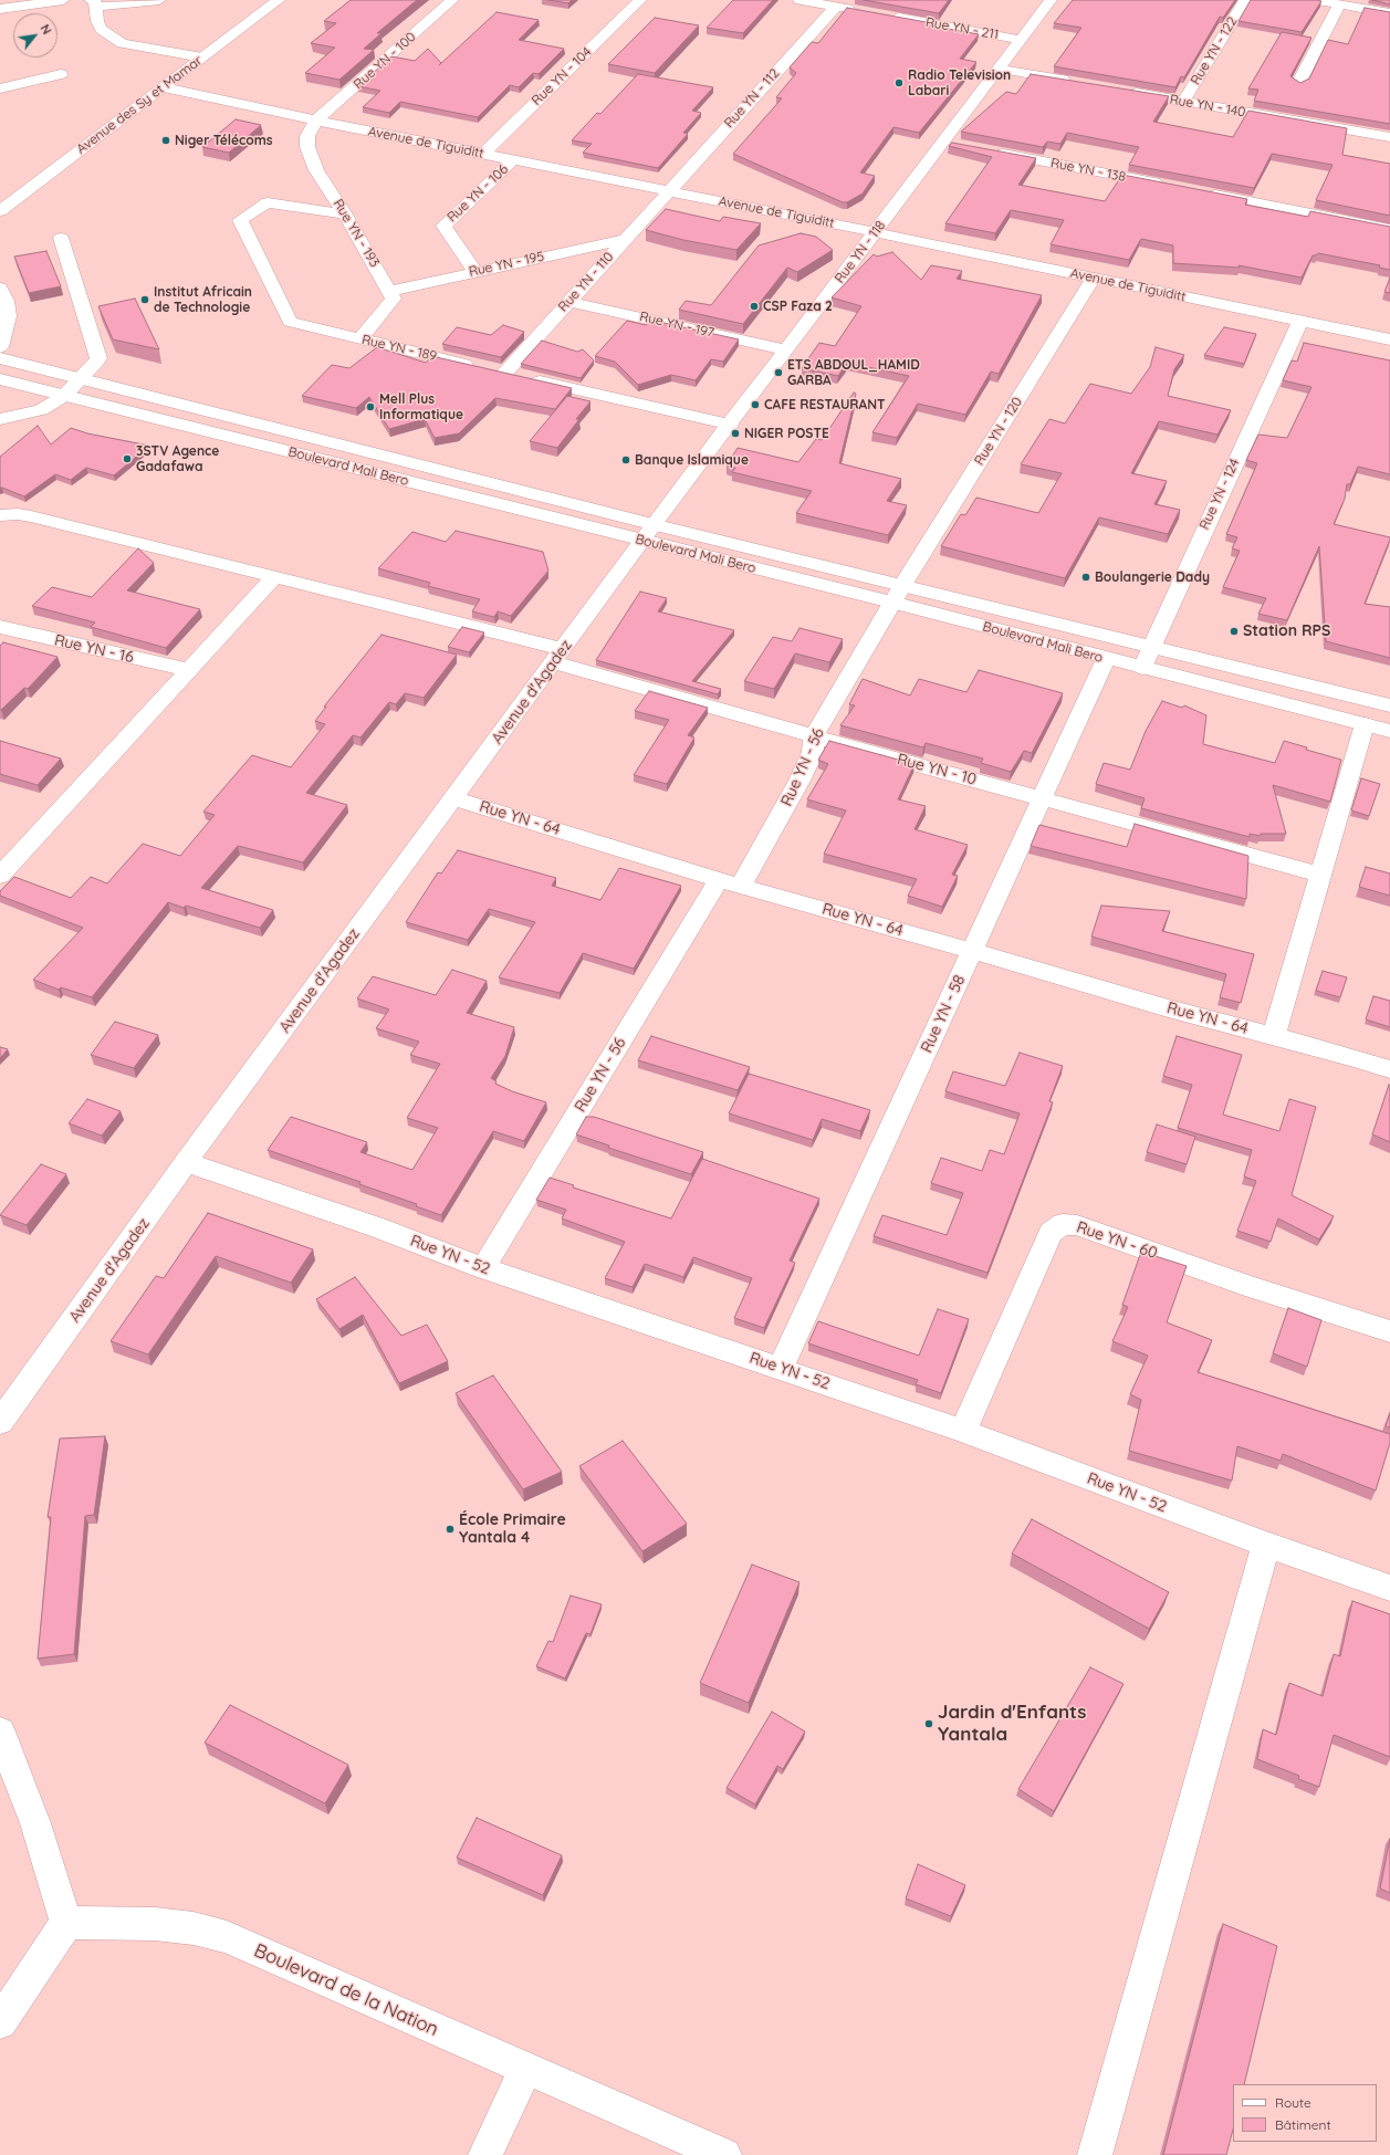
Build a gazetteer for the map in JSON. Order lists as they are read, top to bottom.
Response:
{
  "streets": {
    "main road": [
      "Rue YN - 211",
      "Rue YN - 122",
      "Rue YN - 100",
      "Rue YN - 104",
      "Rue YN - 112",
      "Avenue des Sy et Mamar",
      "Rue YN - 140",
      "Avenue de Tiguiditt",
      "Rue YN - 138",
      "Rue YN - 106",
      "Rue YN - 193",
      "Rue YN - 118",
      "Rue YN - 195",
      "Rue YN - 110",
      "Rue YN - 197",
      "Rue YN - 189",
      "Rue YN - 120",
      "Boulevard Mali Bero",
      "Rue YN - 124",
      "Rue YN - 16",
      "Avenue d'Agadez",
      "Rue YN - 56",
      "Rue YN - 10",
      "Rue YN - 64",
      "Rue YN - 58",
      "Rue YN - 60",
      "Rue YN - 52",
      "Boulevard de la Nation"
    ]
  },
  "crossings": [
    ["Rue YN - 211", "Rue YN - 118"],
    ["Rue YN - 122", "Rue YN - 140"],
    ["Rue YN - 100", "Avenue de Tiguiditt"],
    ["Rue YN - 100", "Rue YN - 193"],
    ["Rue YN - 104", "Avenue de Tiguiditt"],
    ["Rue YN - 112", "Avenue de Tiguiditt"],
    ["Rue YN - 112", "Rue YN - 110"],
    ["Avenue des Sy et Mamar", "Avenue de Tiguiditt"],
    ["Avenue de Tiguiditt", "Rue YN - 106"],
    ["Avenue de Tiguiditt", "Rue YN - 193"],
    ["Avenue de Tiguiditt", "Rue YN - 118"],
    ["Avenue de Tiguiditt", "Rue YN - 110"],
    ["Avenue de Tiguiditt", "Rue YN - 120"],
    ["Avenue de Tiguiditt", "Rue YN - 124"],
    ["Rue YN - 106", "Rue YN - 195"],
    ["Rue YN - 193", "Rue YN - 195"],
    ["Rue YN - 193", "Rue YN - 189"],
    ["Rue YN - 118", "Rue YN - 197"],
    ["Rue YN - 118", "Rue YN - 189"],
    ["Rue YN - 118", "Boulevard Mali Bero"],
    ["Rue YN - 118", "Avenue d'Agadez"],
    ["Rue YN - 195", "Rue YN - 110"],
    ["Rue YN - 110", "Rue YN - 197"],
    ["Rue YN - 110", "Rue YN - 189"],
    ["Rue YN - 120", "Boulevard Mali Bero"],
    ["Rue YN - 120", "Rue YN - 56"],
    ["Boulevard Mali Bero", "Rue YN - 124"],
    ["Boulevard Mali Bero", "Avenue d'Agadez"],
    ["Boulevard Mali Bero", "Rue YN - 56"],
    ["Boulevard Mali Bero", "Rue YN - 58"],
    ["Avenue d'Agadez", "Rue YN - 10"],
    ["Avenue d'Agadez", "Rue YN - 64"],
    ["Avenue d'Agadez", "Rue YN - 52"],
    ["Rue YN - 56", "Rue YN - 10"],
    ["Rue YN - 56", "Rue YN - 64"],
    ["Rue YN - 56", "Rue YN - 52"],
    ["Rue YN - 10", "Rue YN - 58"],
    ["Rue YN - 64", "Rue YN - 58"],
    ["Rue YN - 58", "Rue YN - 52"],
    ["Rue YN - 60", "Rue YN - 52"]
  ],
  "places": [
    "Radio Television Labari",
    "Niger Télécoms",
    "Institut Africain de Technologie",
    "CSP Faza 2",
    "ETS ABDOUL_HAMID GARBA",
    "CAFE RESTAURANT",
    "Mell Plus Informatique",
    "NIGER POSTE",
    "3STV Agence Gadafawa",
    "Banque Islamique",
    "Boulangerie Dady",
    "Station RPS",
    "École Primaire Yantala 4",
    "Jardin d'Enfants Yantala"
  ],
  "legend": ["Route", "Bâtiment"],
  "north": "top right"
}
